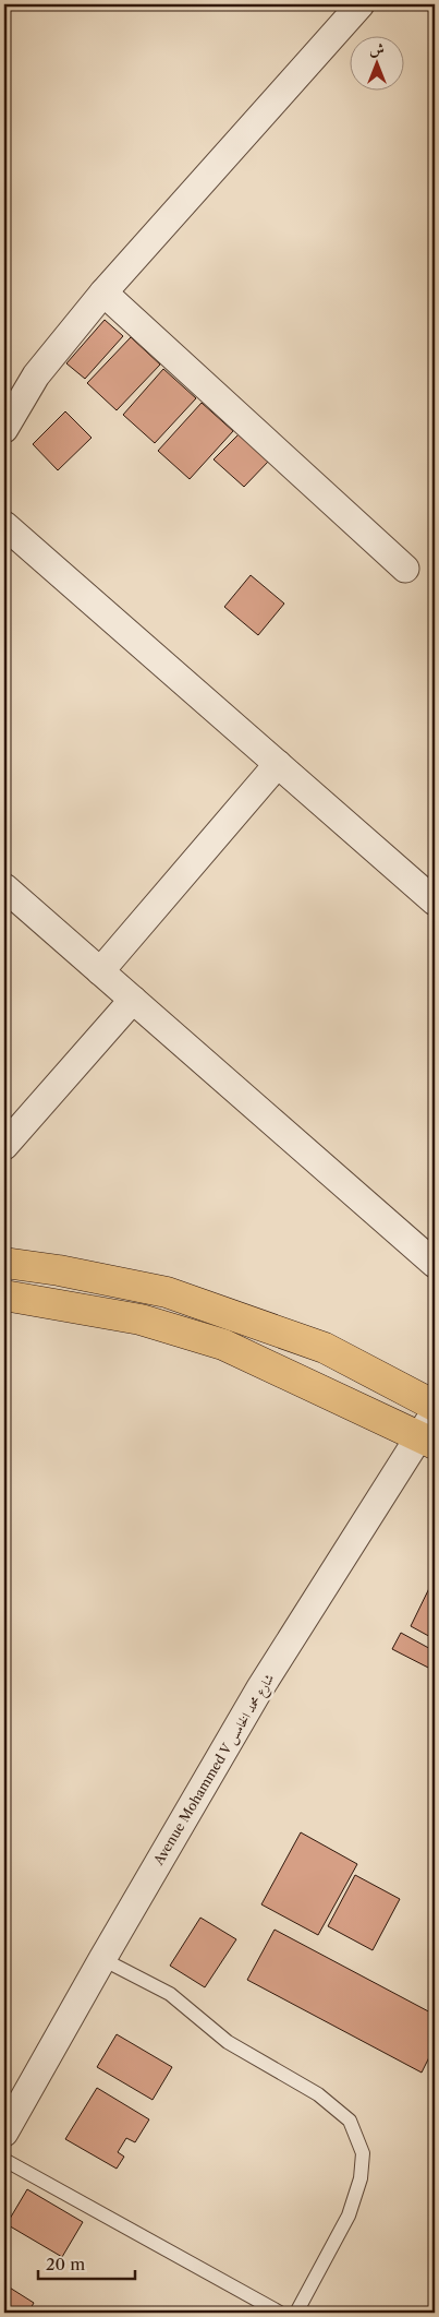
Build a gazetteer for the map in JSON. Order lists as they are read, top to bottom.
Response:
{
  "streets": {
    "street": ["Avenue Mohammed V شارع محمد الخامس"]
  },
  "scale_bar": "20 m",
  "north": "top"
}
